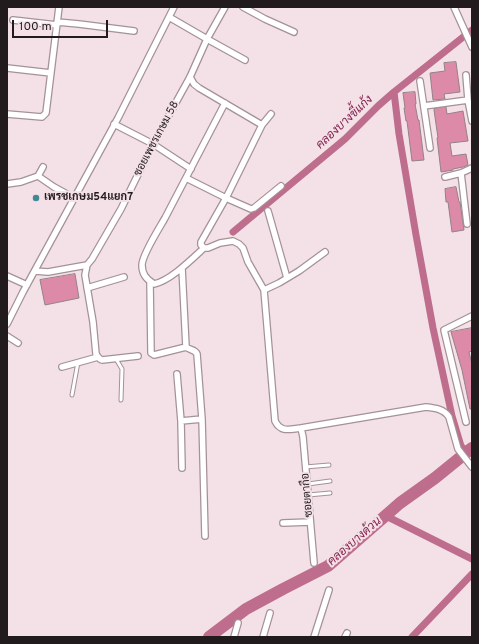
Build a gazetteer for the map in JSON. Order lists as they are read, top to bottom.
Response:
{
  "streets": {
    "street": ["ซอยเพชรเกษม 58", "ซอยตากือ"]
  },
  "water": ["คลองบางขี้แก้ง", "คลองบางด้วน"],
  "places": ["เพรชเกษม54แยก7"],
  "scale_bar": "100 m"
}
